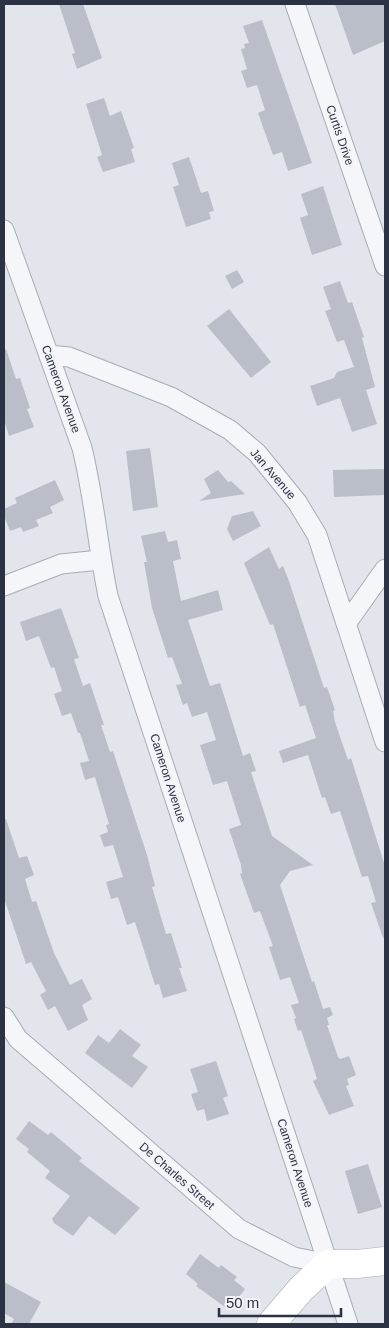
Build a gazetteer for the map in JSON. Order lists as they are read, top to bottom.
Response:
{
  "streets": {
    "street": [
      "Curtis Drive",
      "Cameron Avenue",
      "Jan Avenue",
      "De Charles Street"
    ]
  },
  "crossings": [
    ["Cameron Avenue", "Jan Avenue"],
    ["Cameron Avenue", "De Charles Street"]
  ],
  "scale_bar": "50 m"
}
